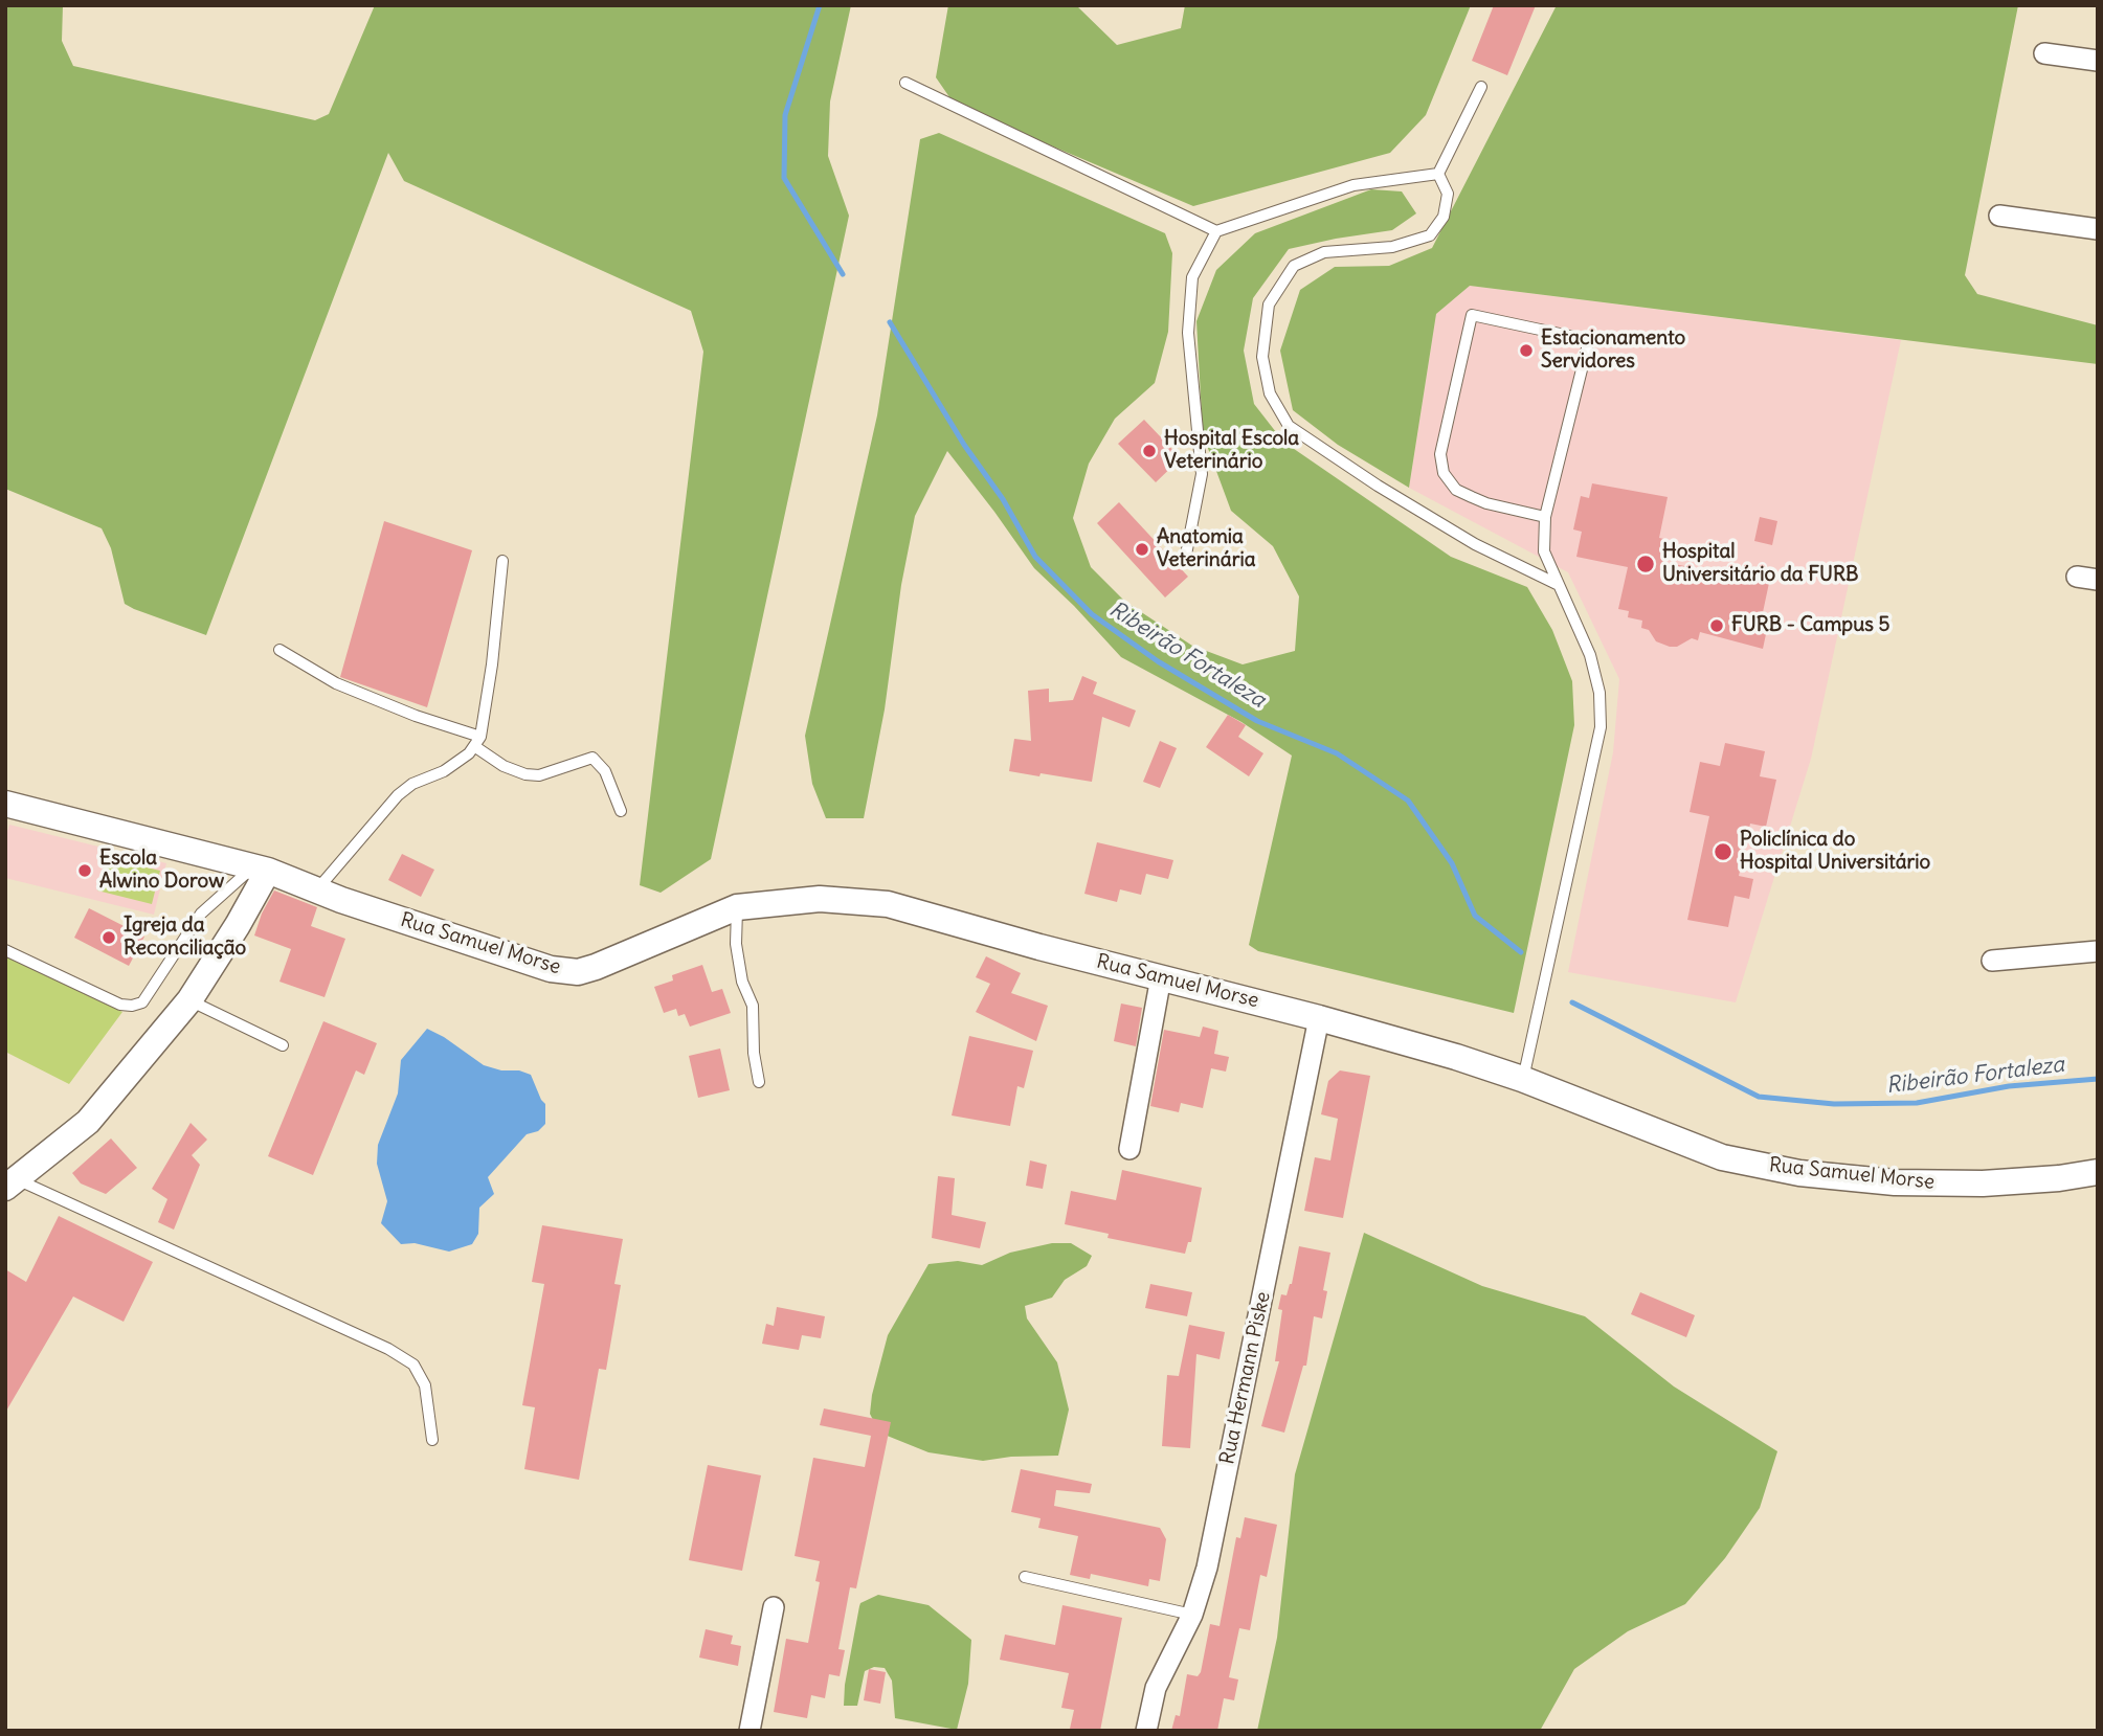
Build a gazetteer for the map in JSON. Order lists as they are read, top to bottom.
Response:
{
  "streets": {
    "street": ["Rua Samuel Morse", "Rua Hermann Piske"]
  },
  "crossings": [
    ["Rua Samuel Morse", "Rua Hermann Piske"]
  ],
  "water": ["Ribeirão Fortaleza"],
  "places": [
    "Estacionamento Servidores",
    "Hospital Escola Veterinário",
    "Anatomia Veterinária",
    "Hospital Universitário da FURB",
    "FURB - Campus 5",
    "Policlínica do Hospital Universitário",
    "Escola Alwino Dorow",
    "Igreja da Reconciliação"
  ]
}
